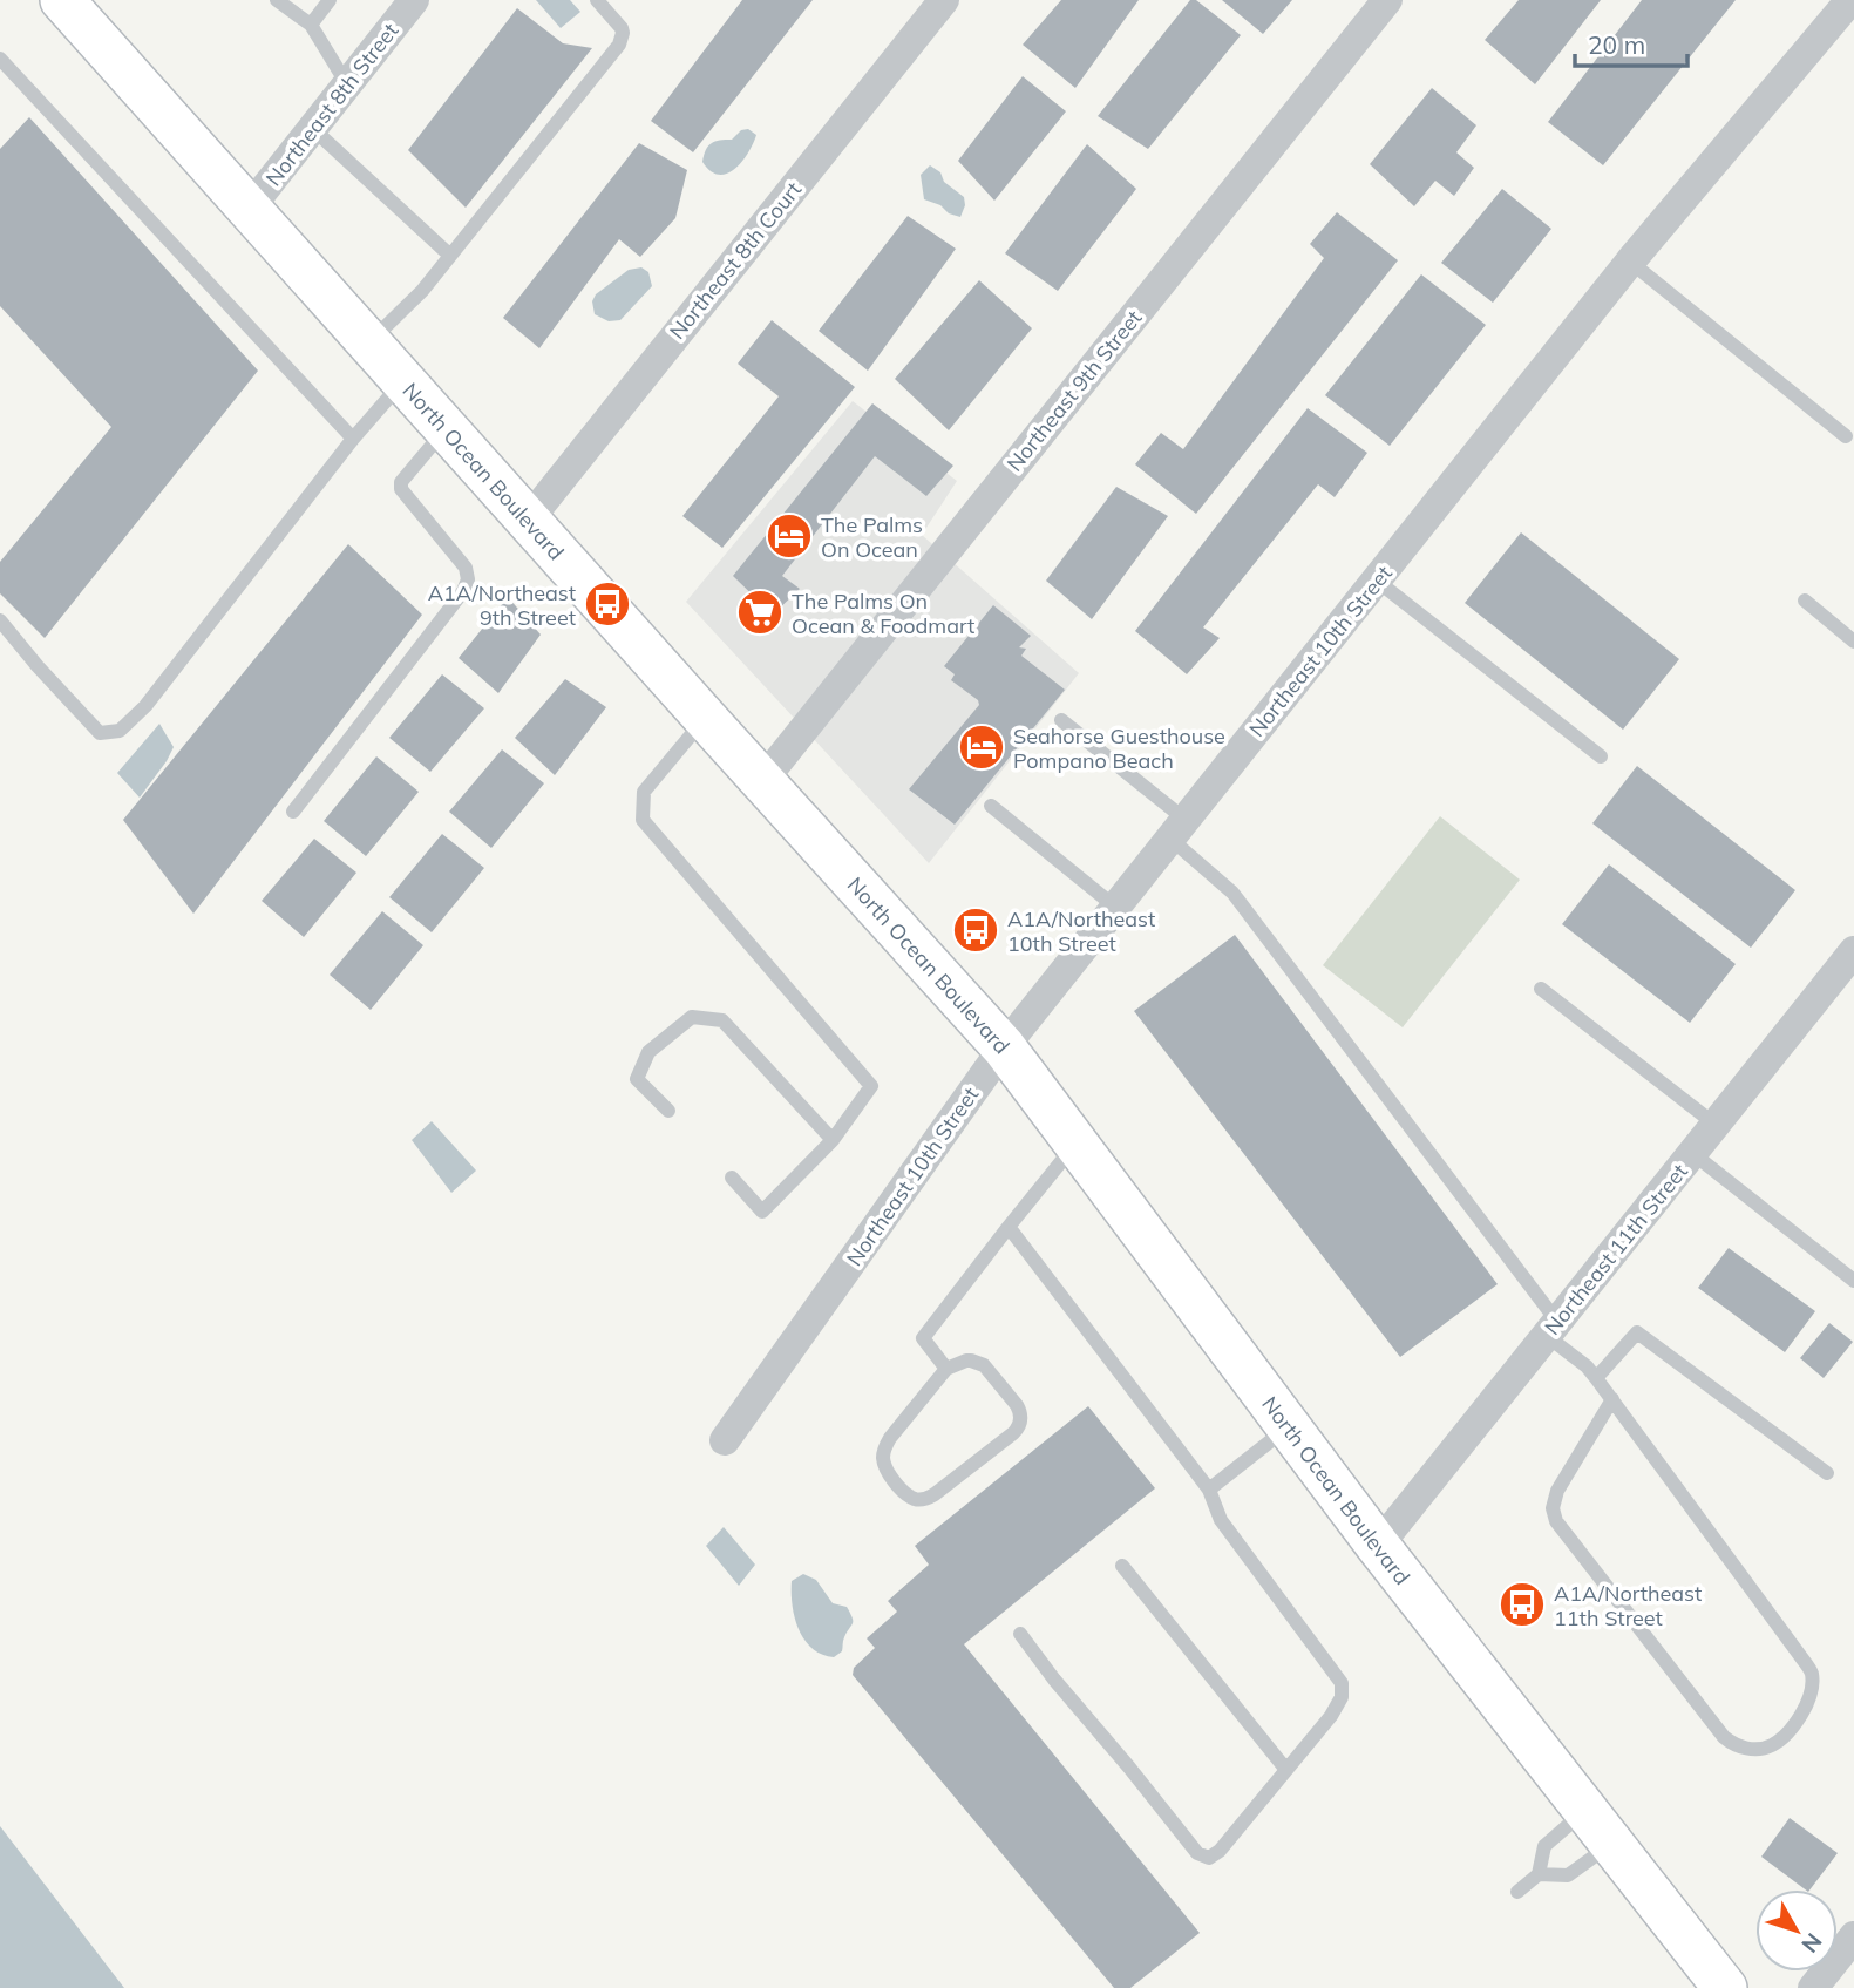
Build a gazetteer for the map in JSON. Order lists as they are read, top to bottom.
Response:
{
  "streets": {
    "main road": ["North Ocean Boulevard"],
    "street": [
      "Northeast 8th Street",
      "Northeast 8th Court",
      "Northeast 9th Street",
      "Northeast 10th Street",
      "Northeast 11th Street"
    ]
  },
  "crossings": [
    ["Northeast 8th Street", "North Ocean Boulevard"],
    ["Northeast 8th Court", "North Ocean Boulevard"],
    ["Northeast 9th Street", "North Ocean Boulevard"],
    ["North Ocean Boulevard", "Northeast 10th Street"],
    ["North Ocean Boulevard", "Northeast 11th Street"]
  ],
  "places": {
    "hotel": ["The Palms On Ocean", "Seahorse Guesthouse Pompano Beach"],
    "bus stop": ["A1A/Northeast 9th Street", "A1A/Northeast 10th Street", "A1A/Northeast 11th Street"],
    "supermarket": ["The Palms On Ocean & Foodmart"]
  },
  "scale_bar": "20 m",
  "north": "bottom right"
}
